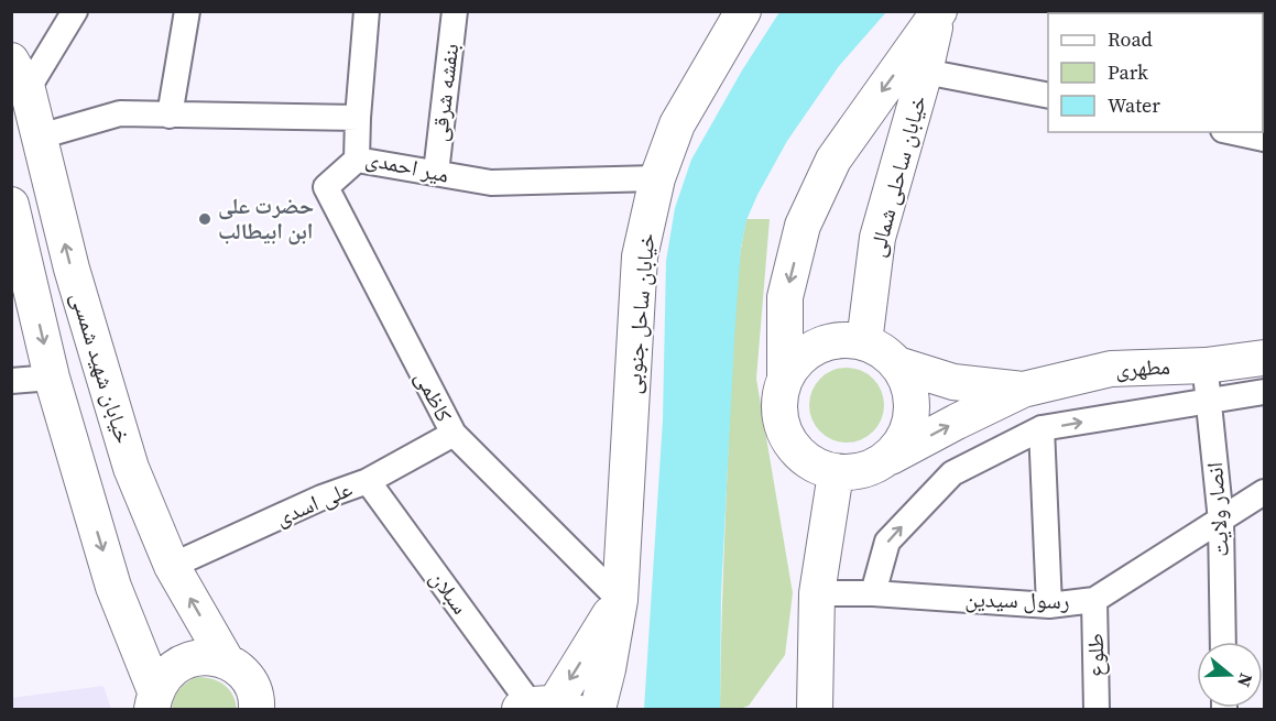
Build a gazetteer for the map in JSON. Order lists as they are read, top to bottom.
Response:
{
  "streets": {
    "main road": [
      "خیابان ساحلی شمالی",
      "خیابان ساحل جنوبی",
      "خیابان شهید شمسی",
      "مطهری"
    ],
    "street": [
      "بنفشه شرقی",
      "میر احمدی",
      "کاظمی",
      "علی اسدی",
      "انصار ولایت",
      "سبلان",
      "رسول سیدین",
      "طلوع"
    ]
  },
  "crossings": [
    ["بنفشه شرقی", "میر احمدی"],
    ["میر احمدی", "خیابان ساحل جنوبی"],
    ["میر احمدی", "خیابان شهید شمسی"],
    ["میر احمدی", "کاظمی"],
    ["خیابان ساحلی شمالی", "مطهری"],
    ["خیابان ساحل جنوبی", "کاظمی"],
    ["خیابان شهید شمسی", "علی اسدی"],
    ["مطهری", "انصار ولایت"],
    ["کاظمی", "علی اسدی"],
    ["علی اسدی", "سبلان"],
    ["انصار ولایت", "رسول سیدین"],
    ["رسول سیدین", "طلوع"]
  ],
  "places": ["حضرت علی ابن ابیطالب"],
  "legend": ["Road", "Park", "Water"],
  "north": "right"
}
